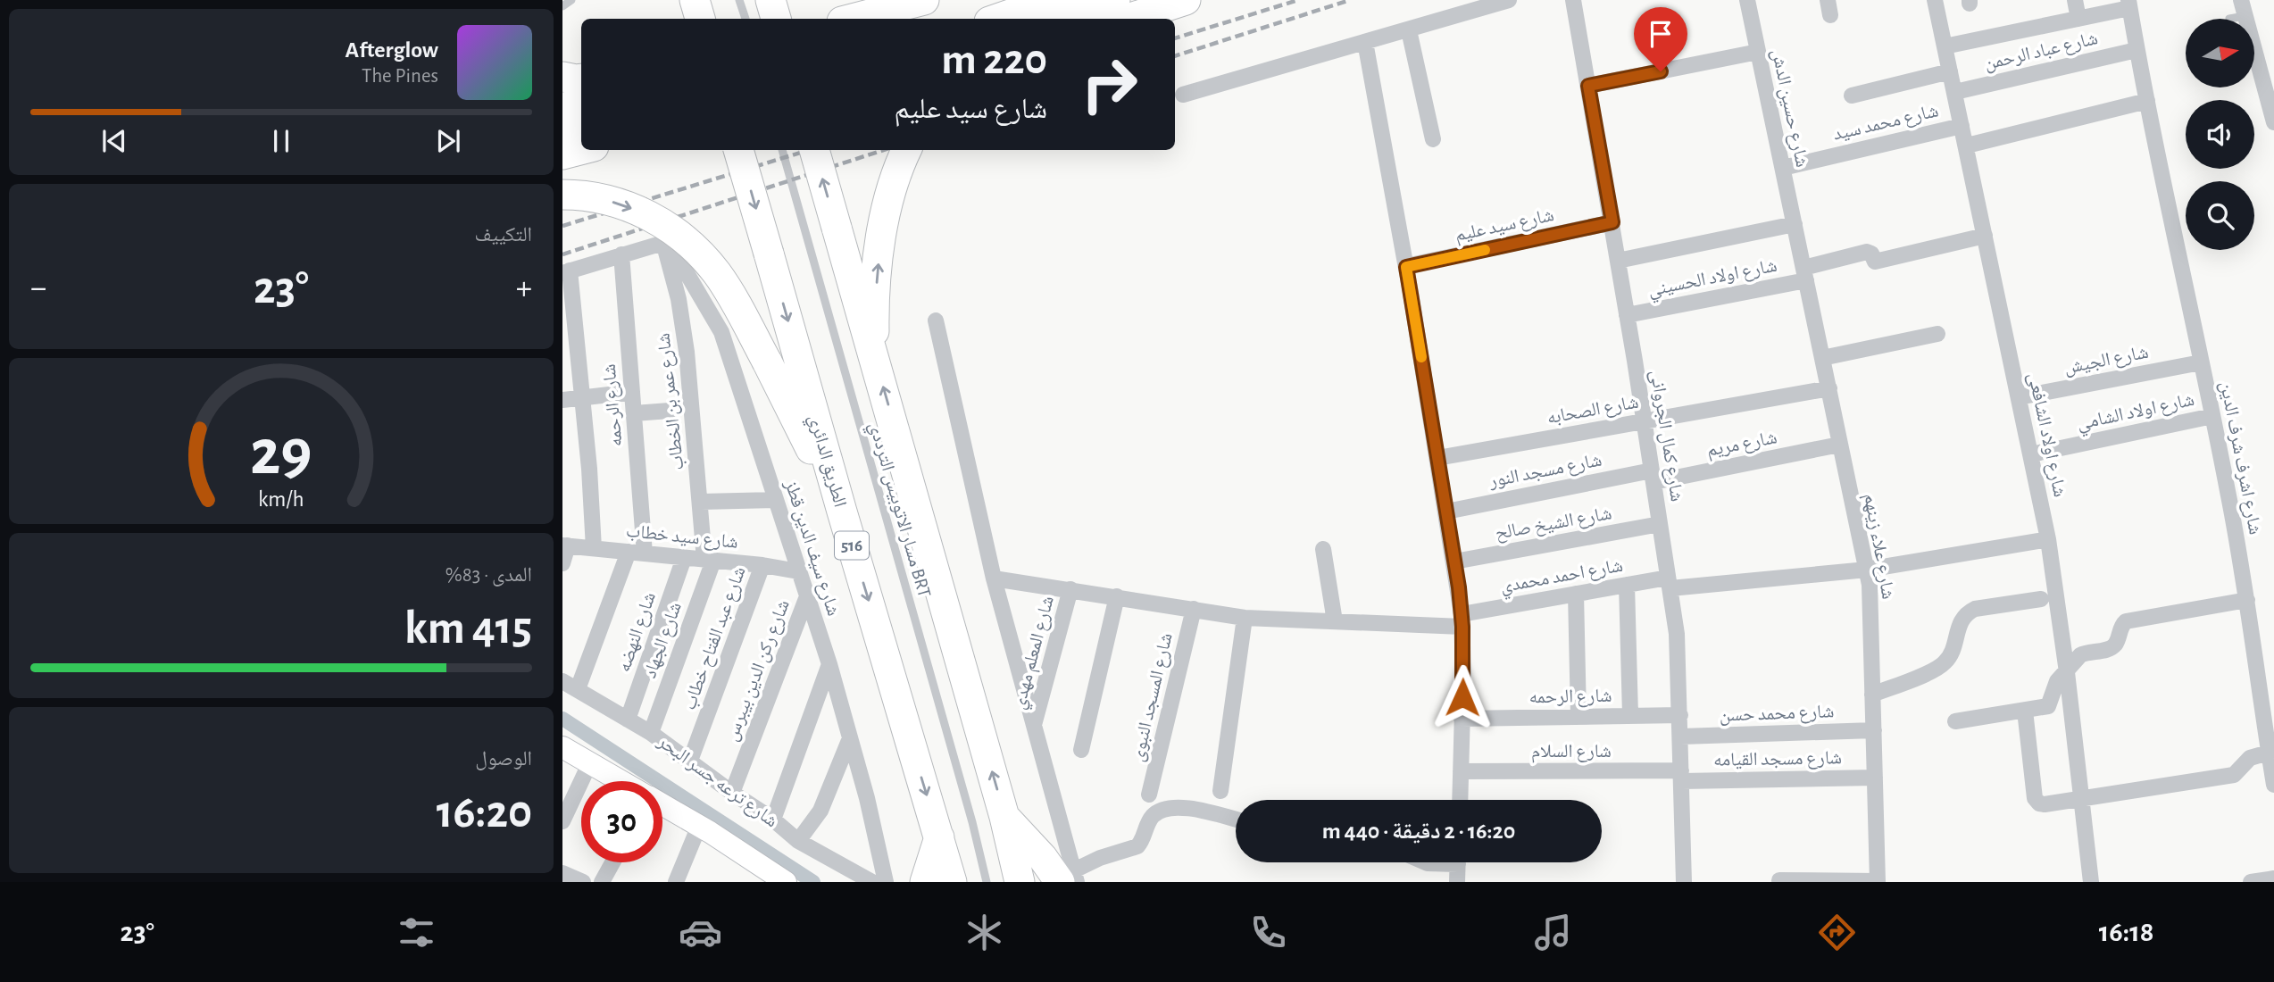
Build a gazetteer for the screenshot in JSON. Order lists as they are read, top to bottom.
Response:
{
  "streets": {
    "highway": ["الطريق الدائري", "516"],
    "street": [
      "شارع عباد الرحمن",
      "شارع حسين الدش",
      "شارع محمد سيد",
      "شارع سيد عليم",
      "شارع اولاد الحسيني",
      "شارع الجيش",
      "شارع عمر بن الخطاب",
      "شارع الرحمه",
      "شارع الصحابه",
      "شارع اولاد الشامي",
      "شارع اولاد الشافعى",
      "شارع كمال الجروانى",
      "شارع مريم",
      "شارع اشرف شرف الدين",
      "شارع مسجد النور",
      "شارع الشيخ صالح",
      "شارع سيد خطاب",
      "شارع علاء زينهم",
      "شارع سيف الدين قطز",
      "شارع احمد محمدي",
      "شارع النهضه",
      "شارع عبد الفتاح خطاب",
      "شارع الجهاد",
      "شارع المعلم مهدي",
      "شارع ركن الدين بيبرس",
      "شارع المسجد النبوى",
      "شارع محمد حسن",
      "شارع السلام",
      "شارع مسجد القيامه",
      "شارع ترعه جسر البحر"
    ],
    "lane": ["مسار الاتوبيس الترددي BRT"]
  },
  "crossings": [
    ["شارع عباد الرحمن", "شارع اولاد الشافعى"],
    ["شارع عباد الرحمن", "شارع اشرف شرف الدين"],
    ["شارع حسين الدش", "شارع محمد سيد"],
    ["شارع حسين الدش", "شارع علاء زينهم"],
    ["شارع محمد سيد", "شارع اولاد الشافعى"],
    ["شارع سيد عليم", "شارع كمال الجروانى"],
    ["شارع اولاد الحسيني", "شارع اولاد الشافعى"],
    ["شارع اولاد الحسيني", "شارع كمال الجروانى"],
    ["شارع اولاد الحسيني", "شارع علاء زينهم"],
    ["شارع الجيش", "شارع اولاد الشافعى"],
    ["شارع الجيش", "شارع اشرف شرف الدين"],
    ["شارع عمر بن الخطاب", "شارع سيد خطاب"],
    ["شارع عمر بن الخطاب", "شارع سيف الدين قطز"],
    ["شارع عمر بن الخطاب", "شارع الجهاد"],
    ["شارع الرحمه", "شارع كمال الجروانى"],
    ["شارع الرحمه", "شارع سيد خطاب"],
    ["شارع الصحابه", "شارع كمال الجروانى"],
    ["شارع الصحابه", "شارع علاء زينهم"],
    ["شارع اولاد الشامي", "شارع اولاد الشافعى"],
    ["شارع اولاد الشامي", "شارع اشرف شرف الدين"],
    ["شارع اولاد الشافعى", "شارع احمد محمدي"],
    ["شارع كمال الجروانى", "شارع مريم"],
    ["شارع كمال الجروانى", "شارع مسجد النور"],
    ["شارع كمال الجروانى", "شارع الشيخ صالح"],
    ["شارع كمال الجروانى", "شارع احمد محمدي"],
    ["شارع كمال الجروانى", "شارع محمد حسن"],
    ["شارع كمال الجروانى", "شارع السلام"],
    ["شارع كمال الجروانى", "شارع مسجد القيامه"],
    ["شارع مريم", "شارع مسجد النور"],
    ["شارع مريم", "شارع علاء زينهم"],
    ["شارع سيد خطاب", "شارع سيف الدين قطز"],
    ["شارع سيد خطاب", "شارع النهضه"],
    ["شارع سيد خطاب", "شارع عبد الفتاح خطاب"],
    ["شارع سيد خطاب", "شارع الجهاد"],
    ["شارع علاء زينهم", "شارع احمد محمدي"],
    ["شارع علاء زينهم", "شارع محمد حسن"],
    ["شارع علاء زينهم", "شارع مسجد القيامه"],
    ["شارع سيف الدين قطز", "شارع ركن الدين بيبرس"],
    ["شارع احمد محمدي", "شارع المعلم مهدي"],
    ["شارع احمد محمدي", "شارع المسجد النبوى"],
    ["شارع النهضه", "شارع ترعه جسر البحر"],
    ["شارع عبد الفتاح خطاب", "شارع ترعه جسر البحر"],
    ["شارع الجهاد", "شارع ترعه جسر البحر"],
    ["شارع ركن الدين بيبرس", "شارع ترعه جسر البحر"],
    ["شارع السلام", "شارع مسجد القيامه"]
  ],
  "north": "right",
  "page": {
    "turn": ["220 m", "شارع سيد عليم"],
    "song": ["Afterglow", "The Pines"],
    "tile": [
      "التكييف",
      ["المدى · 83%", "415 km"],
      ["الوصول", "16:20"]
    ],
    "heat": ["−", "23°", "+"],
    "limit": "30",
    "trip": "16:20 · 2 دقيقة · 440 m",
    "tabs": ["16:18", "23°"],
    "gauge": ["29", "km/h"]
  }
}
